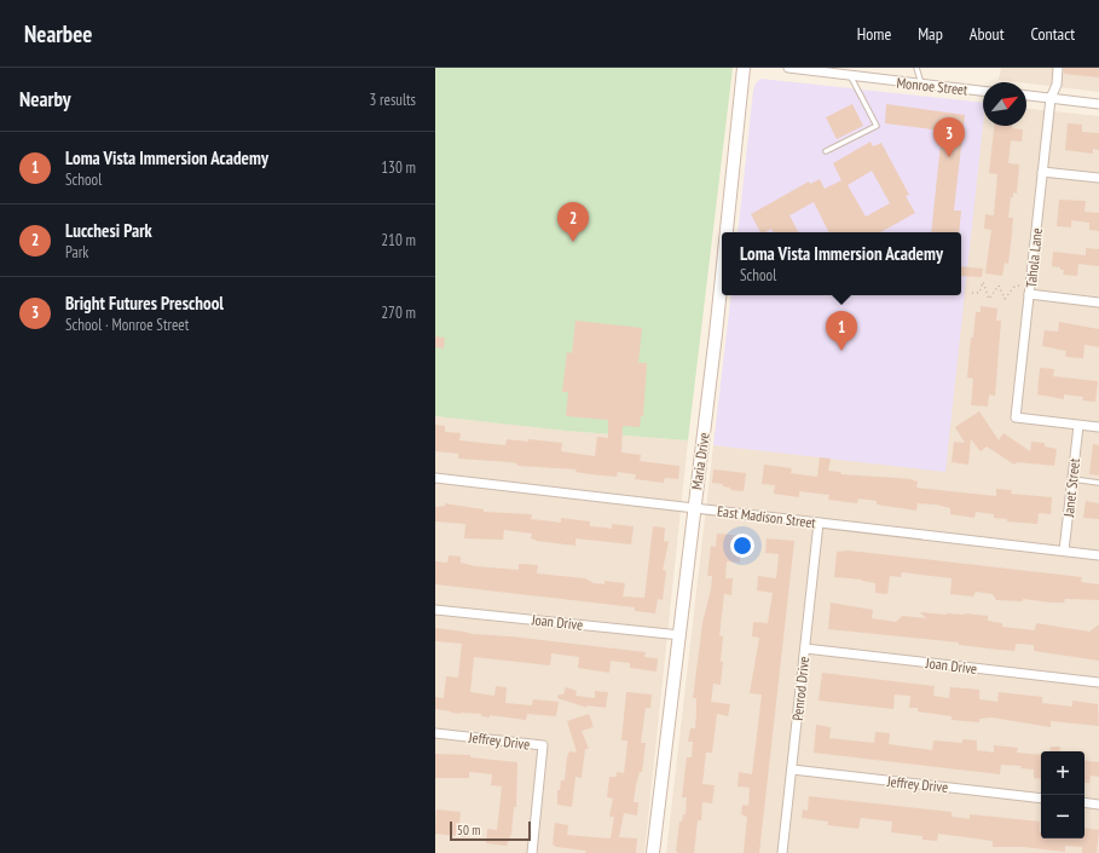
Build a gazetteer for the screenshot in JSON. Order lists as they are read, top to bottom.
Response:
{
  "streets": {
    "street": [
      "Monroe Street",
      "Tahola Lane",
      "Maria Drive",
      "Janet Street",
      "East Madison Street",
      "Joan Drive",
      "Penrod Drive",
      "Jeffrey Drive"
    ]
  },
  "crossings": [
    ["Tahola Lane", "Janet Street"],
    ["Maria Drive", "East Madison Street"],
    ["Maria Drive", "Joan Drive"],
    ["Janet Street", "East Madison Street"],
    ["East Madison Street", "Penrod Drive"],
    ["Joan Drive", "Penrod Drive"],
    ["Penrod Drive", "Jeffrey Drive"]
  ],
  "scale_bar": "50 m",
  "north": "top right",
  "page": {
    "header": "Nearbee",
    "nav": [
      "Home",
      "Map",
      "About",
      "Contact"
    ],
    "heading": ["Nearby", "3 results"],
    "pins": ["3", "2", "1"],
    "list": [
      {
        "mark": "1",
        "name": "Loma Vista Immersion Academy",
        "note": "School",
        "value": "130 m"
      },
      {
        "mark": "2",
        "name": "Lucchesi Park",
        "note": "Park",
        "value": "210 m"
      },
      {
        "mark": "3",
        "name": "Bright Futures Preschool",
        "note": "School · Monroe Street",
        "value": "270 m"
      }
    ],
    "popup": ["Loma Vista Immersion Academy", "School"],
    "map_buttons": ["+", "−"],
    "scale": "50 m"
  }
}
